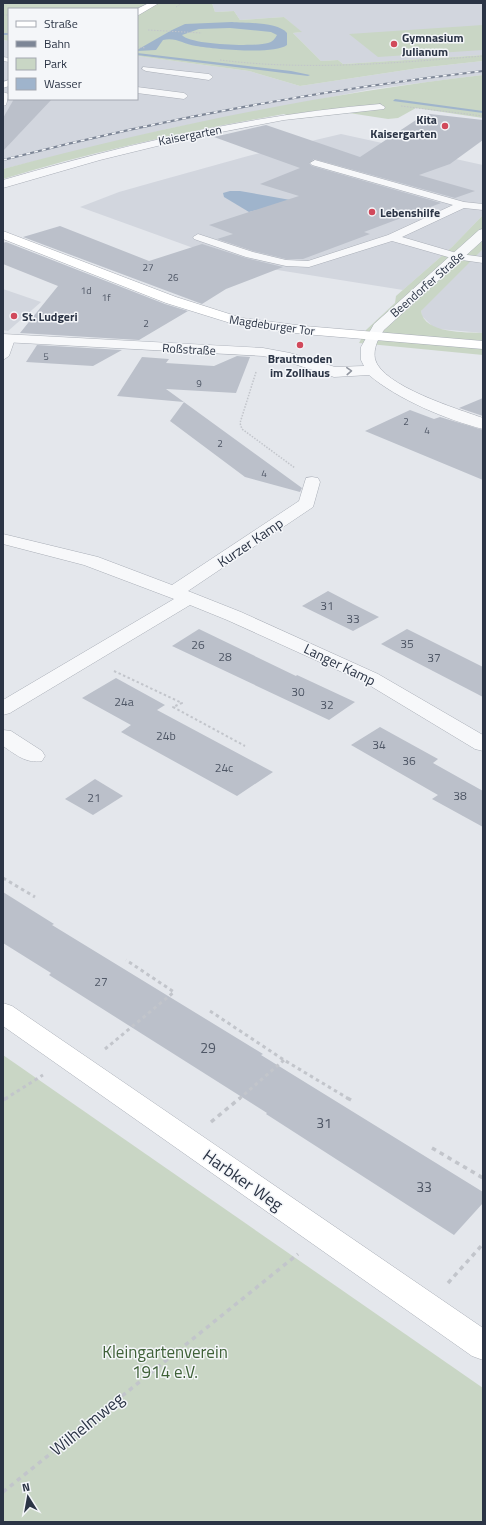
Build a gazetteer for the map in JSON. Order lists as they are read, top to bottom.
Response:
{
  "streets": {
    "main road": ["Magdeburger Tor", "Harbker Weg"],
    "street": [
      "Kaisergarten",
      "Beendorfer Straße",
      "Roßstraße",
      "Kurzer Kamp",
      "Langer Kamp"
    ],
    "path": ["Wilhelmweg"]
  },
  "crossings": [
    ["Beendorfer Straße", "Magdeburger Tor"],
    ["Kurzer Kamp", "Langer Kamp"],
    ["Harbker Weg", "Wilhelmweg"]
  ],
  "parks": ["Kleingartenverein 1914 e.V."],
  "places": [
    "Gymnasium Julianum",
    "Kita Kaisergarten",
    "Lebenshilfe",
    "St. Ludgeri",
    "Brautmoden im Zollhaus"
  ],
  "house_numbers": [
    "27",
    "26",
    "1d",
    "1f",
    "2",
    "5",
    "9",
    "2",
    "4",
    "2",
    "4",
    "31",
    "33",
    "35",
    "26",
    "28",
    "37",
    "30",
    "24a",
    "32",
    "24b",
    "34",
    "36",
    "24c",
    "38",
    "21",
    "27",
    "29",
    "31",
    "33"
  ],
  "legend": [
    "Straße",
    "Bahn",
    "Park",
    "Wasser"
  ],
  "north": "top"
}
